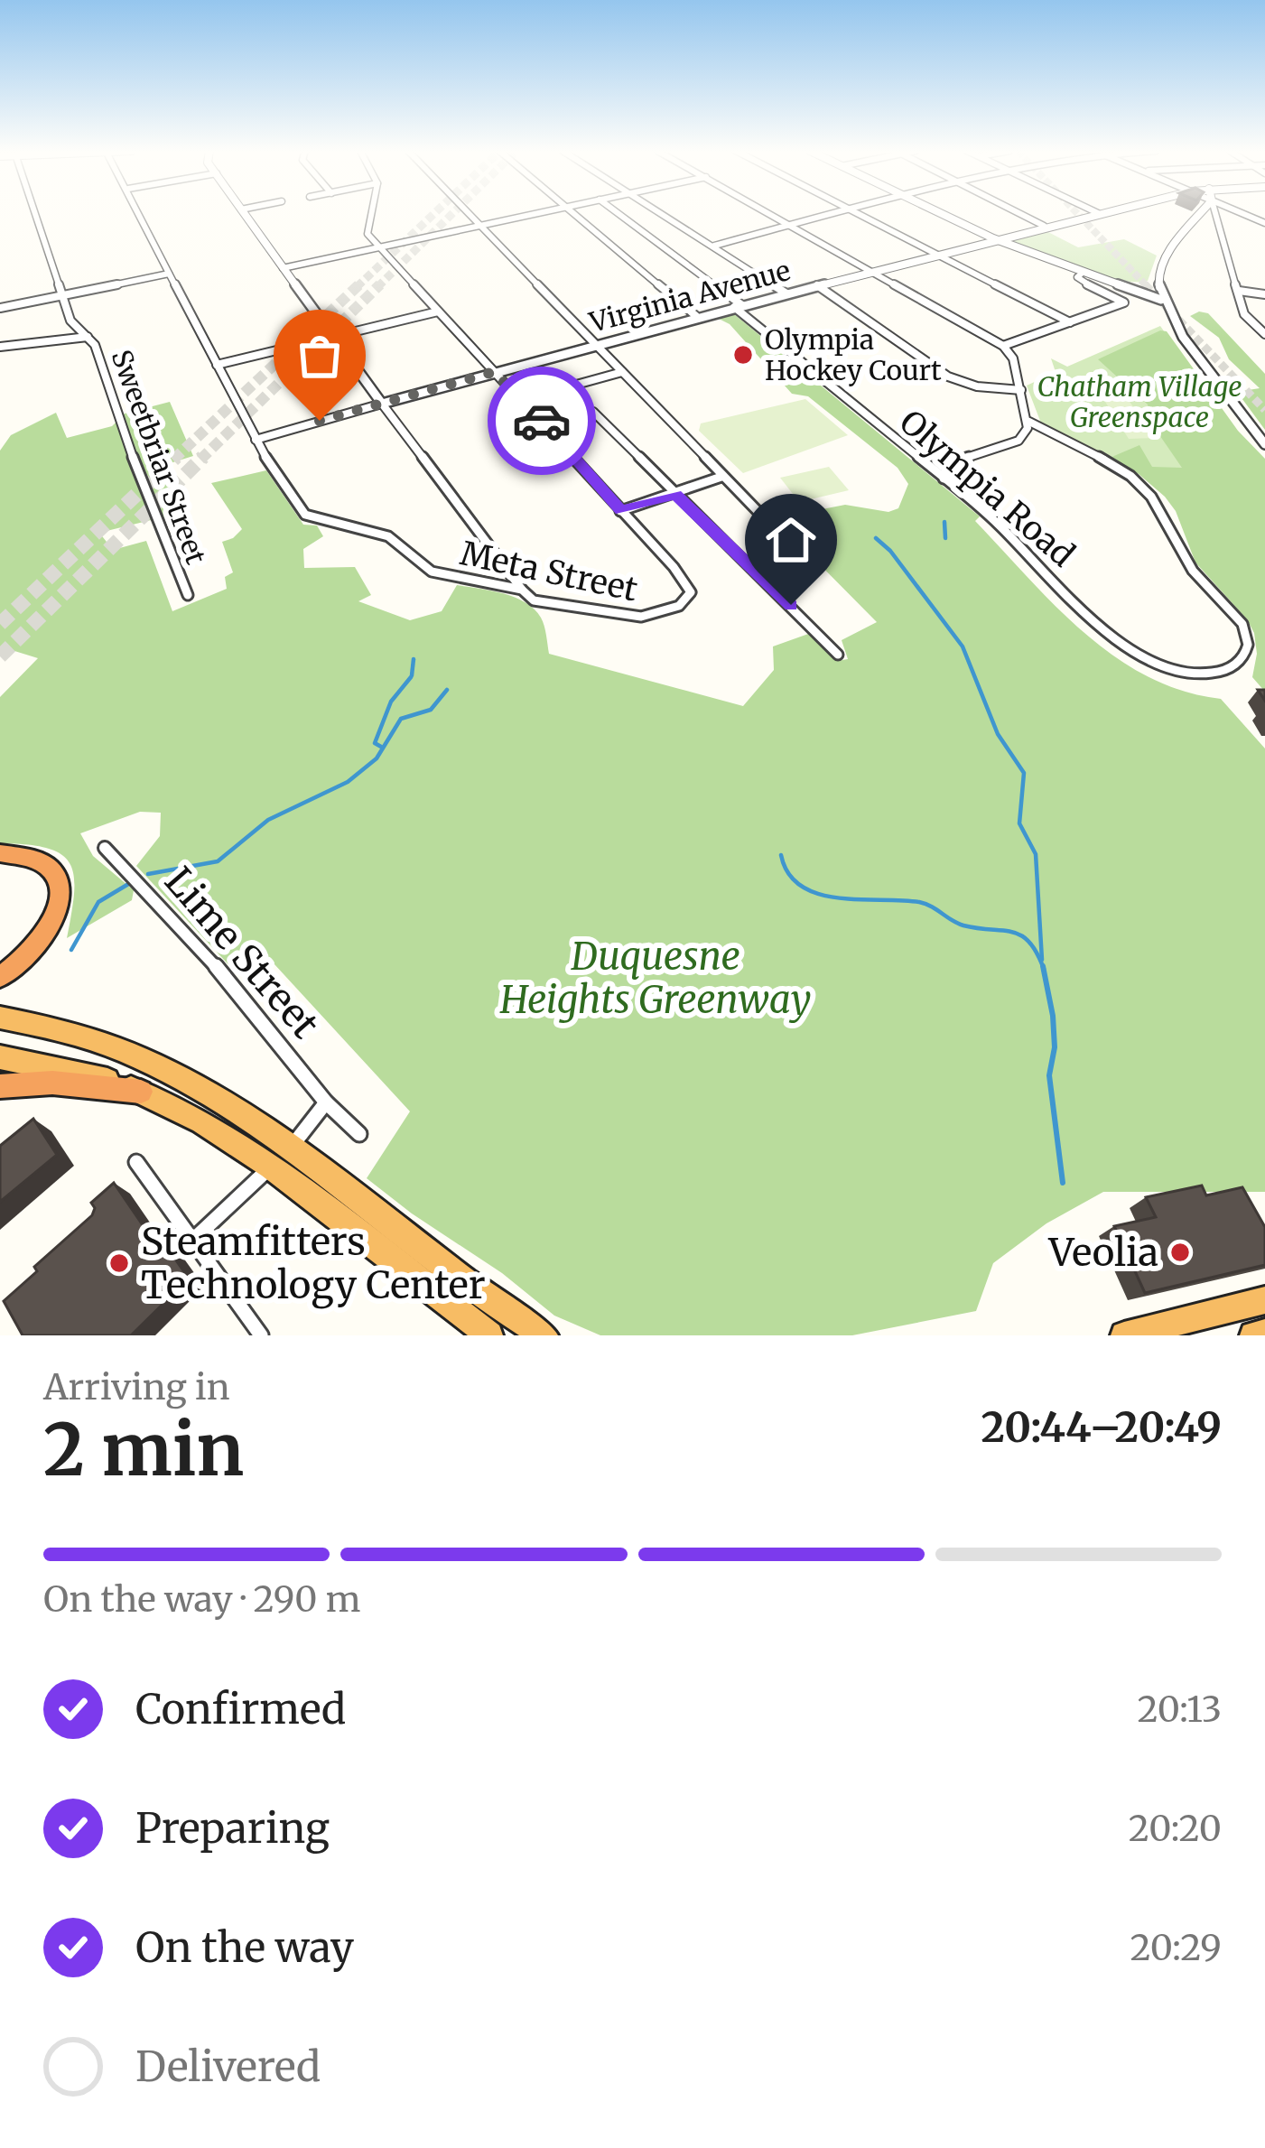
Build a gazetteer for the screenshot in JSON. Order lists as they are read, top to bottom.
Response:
{
  "streets": {
    "street": [
      "Virginia Avenue",
      "Sweetbriar Street",
      "Olympia Road",
      "Meta Street",
      "Lime Street"
    ]
  },
  "crossings": [
    ["Virginia Avenue", "Olympia Road"],
    ["Virginia Avenue", "Meta Street"]
  ],
  "parks": ["Chatham Village Greenspace", "Duquesne Heights Greenway"],
  "places": ["Olympia Hockey Court", "Veolia", "Steamfitters Technology Center"],
  "page": {
    "heading": ["2 min", "Arriving in", "20:44–20:49"],
    "bar": "On the way · 290 m",
    "list": [
      ["Confirmed", "20:13"],
      ["Preparing", "20:20"],
      ["On the way", "20:29"],
      "Delivered"
    ]
  }
}
